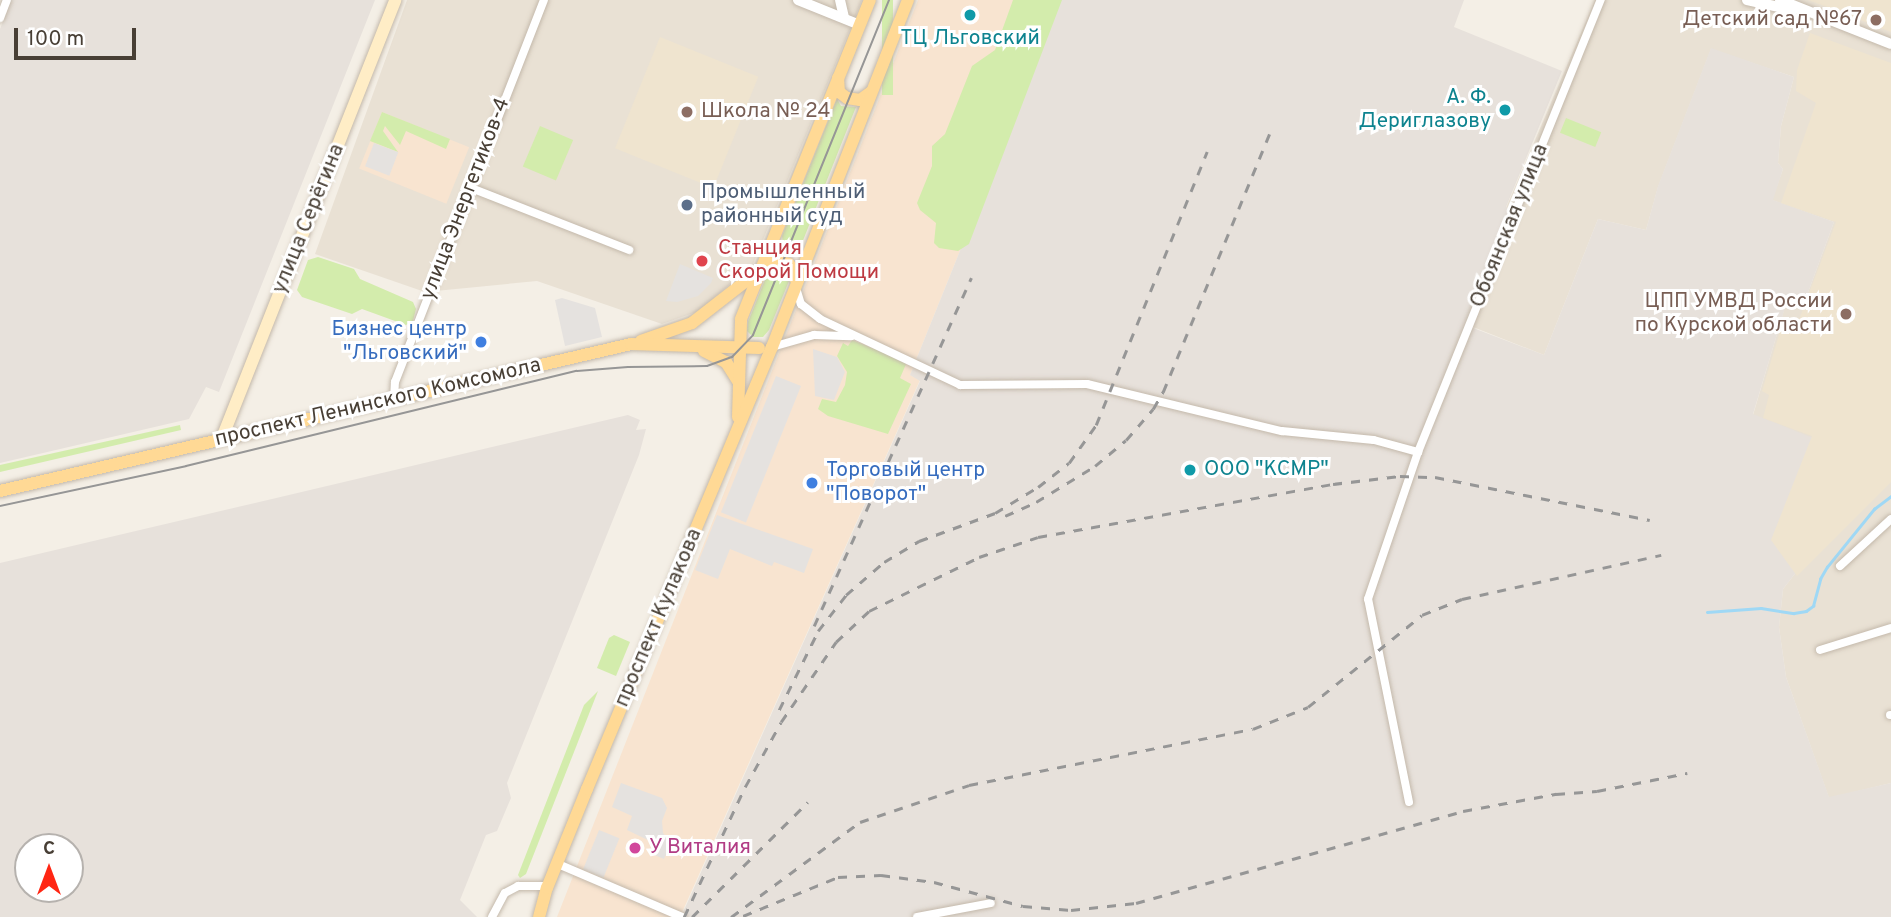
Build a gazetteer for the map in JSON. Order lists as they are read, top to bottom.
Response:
{
  "streets": {
    "main road": ["улица Серёгина", "проспект Ленинского Комсомола", "проспект Кулакова"],
    "street": ["улица Энергетиков-4", "Обоянская улица"]
  },
  "crossings": [
    ["улица Энергетиков-4", "проспект Ленинского Комсомола"],
    ["улица Серёгина", "проспект Ленинского Комсомола"],
    ["проспект Ленинского Комсомола", "проспект Кулакова"]
  ],
  "places": [
    "ТЦ Льговский",
    "Детский сад №67",
    "А. Ф. Дериглазову",
    "Школа № 24",
    "Промышленный районный суд",
    "Станция Скорой Помощи",
    "ЦПП УМВД России по Курской области",
    "Бизнес центр \"Льговский\"",
    "ООО \"КСМР\"",
    "Торговый центр \"Поворот\"",
    "У Виталия"
  ],
  "scale_bar": "100 m",
  "north": "top"
}
